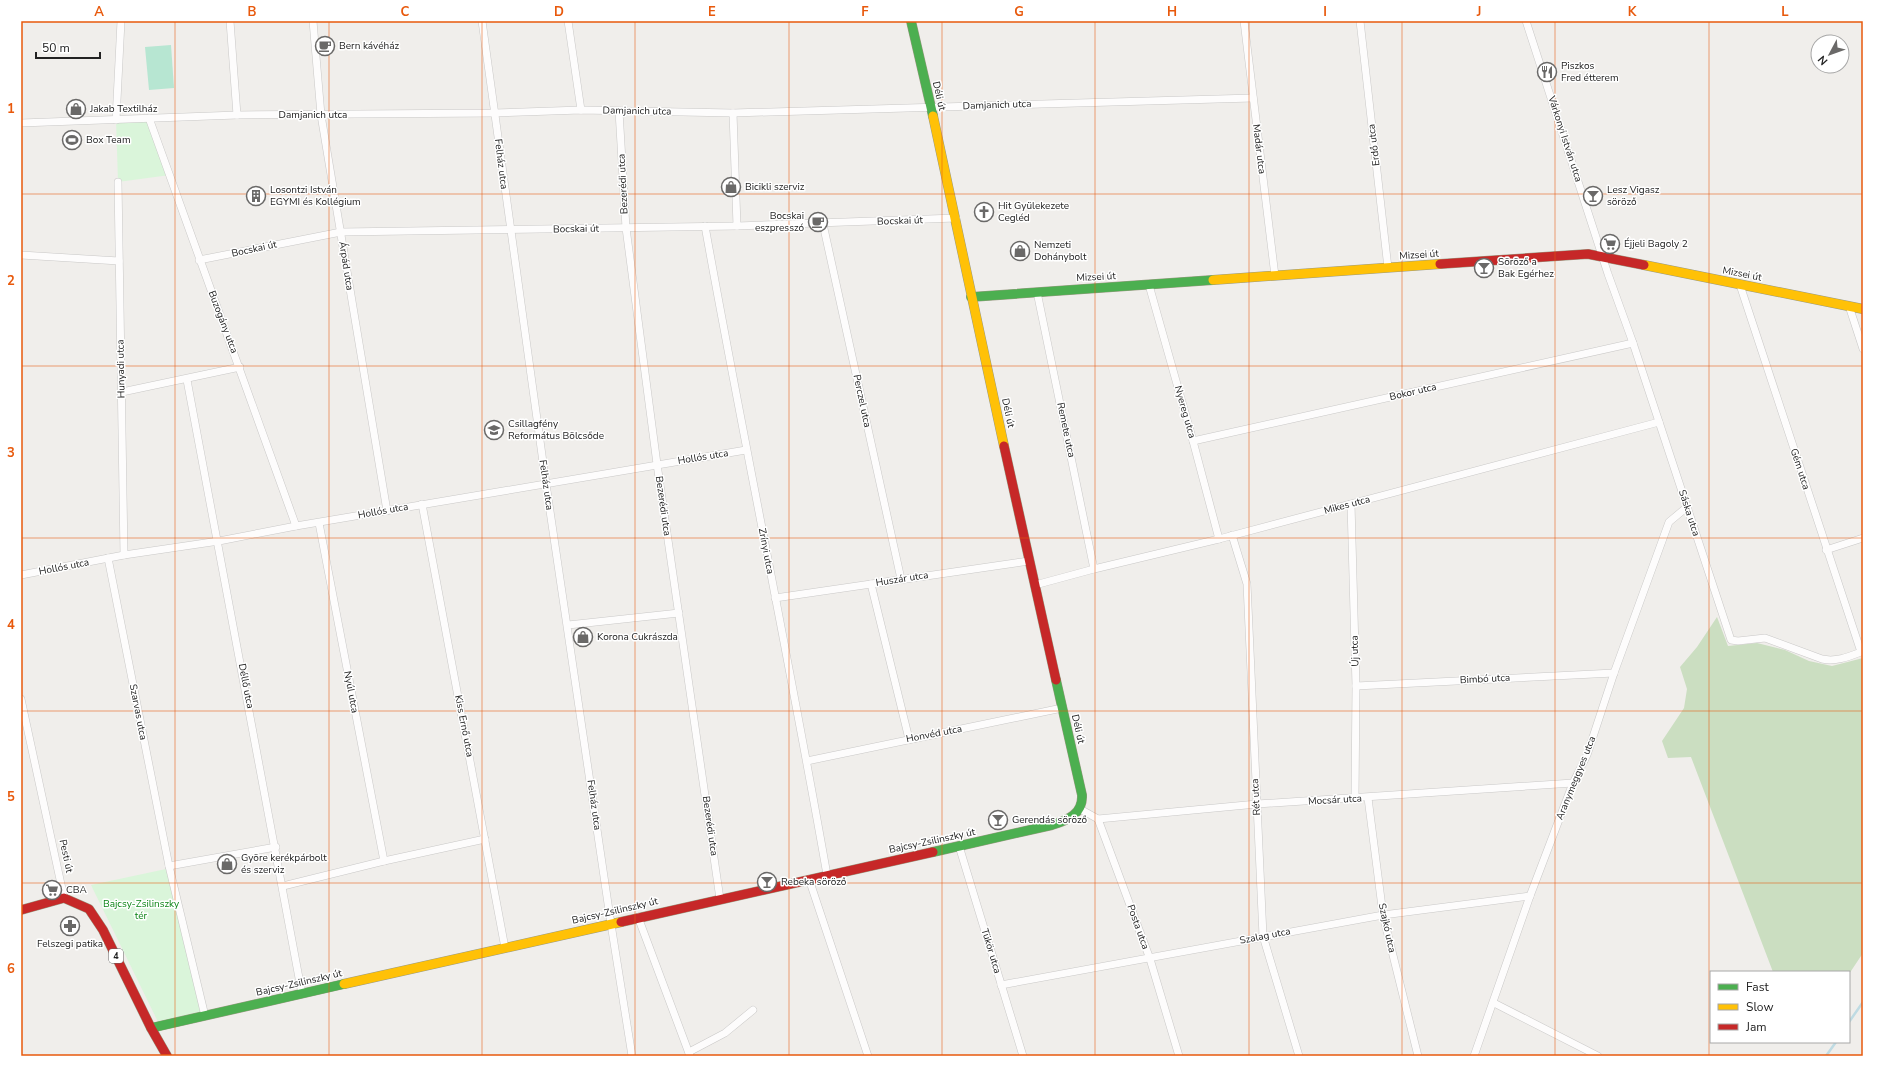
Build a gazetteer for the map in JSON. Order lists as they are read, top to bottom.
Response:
{
  "streets": {
    "main road": [
      "Déli út",
      "Mizsei út",
      "Bajcsy-Zsilinszky út",
      "4"
    ],
    "street": [
      "Damjanich utca",
      "Várkonyi István utca",
      "Erdő utca",
      "Madár utca",
      "Felház utca",
      "Bezerédi utca",
      "Bocskai út",
      "Árpád utca",
      "Buzogány utca",
      "Hunyadi utca",
      "Bokor utca",
      "Perczel utca",
      "Nyereg utca",
      "Remete utca",
      "Hollós utca",
      "Gém utca",
      "Mikes utca",
      "Sáska utca",
      "Zrínyi utca",
      "Huszár utca",
      "Új utca",
      "Bimbó utca",
      "Déllő utca",
      "Nyúl utca",
      "Szarvas utca",
      "Kiss Ernő utca",
      "Honvéd utca",
      "Aranymeggyes utca",
      "Rét utca",
      "Mocsár utca",
      "Pesti út",
      "Posta utca",
      "Szajkó utca",
      "Szalag utca",
      "Tükör utca"
    ]
  },
  "crossings": [
    ["Déli út", "Damjanich utca"],
    ["Déli út", "Bocskai út"],
    ["Déli út", "Mizsei út"],
    ["Déli út", "Mikes utca"],
    ["Déli út", "Huszár utca"],
    ["Déli út", "Honvéd utca"],
    ["Déli út", "Bajcsy-Zsilinszky út"],
    ["Damjanich utca", "Madár utca"],
    ["Damjanich utca", "Felház utca"],
    ["Damjanich utca", "Bezerédi utca"],
    ["Damjanich utca", "Árpád utca"],
    ["Damjanich utca", "Buzogány utca"],
    ["Várkonyi István utca", "Mizsei út"],
    ["Várkonyi István utca", "Sáska utca"],
    ["Erdő utca", "Mizsei út"],
    ["Madár utca", "Mizsei út"],
    ["Felház utca", "Bocskai út"],
    ["Felház utca", "Hollós utca"],
    ["Felház utca", "Bajcsy-Zsilinszky út"],
    ["Bezerédi utca", "Bocskai út"],
    ["Bezerédi utca", "Hollós utca"],
    ["Bezerédi utca", "Bajcsy-Zsilinszky út"],
    ["Bocskai út", "Árpád utca"],
    ["Bocskai út", "Buzogány utca"],
    ["Bocskai út", "Perczel utca"],
    ["Bocskai út", "Zrínyi utca"],
    ["Mizsei út", "Nyereg utca"],
    ["Mizsei út", "Remete utca"],
    ["Mizsei út", "Gém utca"],
    ["Mizsei út", "Sáska utca"],
    ["Árpád utca", "Hollós utca"],
    ["Buzogány utca", "Hollós utca"],
    ["Hunyadi utca", "Hollós utca"],
    ["Bokor utca", "Nyereg utca"],
    ["Bokor utca", "Sáska utca"],
    ["Perczel utca", "Huszár utca"],
    ["Nyereg utca", "Mikes utca"],
    ["Remete utca", "Mikes utca"],
    ["Hollós utca", "Zrínyi utca"],
    ["Hollós utca", "Déllő utca"],
    ["Hollós utca", "Nyúl utca"],
    ["Hollós utca", "Szarvas utca"],
    ["Hollós utca", "Kiss Ernő utca"],
    ["Gém utca", "Sáska utca"],
    ["Mikes utca", "Sáska utca"],
    ["Mikes utca", "Új utca"],
    ["Mikes utca", "Rét utca"],
    ["Sáska utca", "Aranymeggyes utca"],
    ["Zrínyi utca", "Huszár utca"],
    ["Zrínyi utca", "Honvéd utca"],
    ["Zrínyi utca", "Bajcsy-Zsilinszky út"],
    ["Új utca", "Bimbó utca"],
    ["Új utca", "Mocsár utca"],
    ["Bimbó utca", "Aranymeggyes utca"],
    ["Déllő utca", "Bajcsy-Zsilinszky út"],
    ["Kiss Ernő utca", "Bajcsy-Zsilinszky út"],
    ["Aranymeggyes utca", "Mocsár utca"],
    ["Aranymeggyes utca", "Szalag utca"],
    ["Rét utca", "Mocsár utca"],
    ["Rét utca", "Szalag utca"],
    ["Mocsár utca", "Posta utca"],
    ["Mocsár utca", "Szajkó utca"],
    ["Bajcsy-Zsilinszky út", "Tükör utca"],
    ["Bajcsy-Zsilinszky út", "4"],
    ["Pesti út", "4"],
    ["Posta utca", "Szalag utca"],
    ["Szajkó utca", "Szalag utca"],
    ["Szalag utca", "Tükör utca"]
  ],
  "parks": ["Bajcsy-Zsilinszky tér"],
  "places": {
    "cafe": ["Bern kávéház", "Bocskai eszpresszó"],
    "restaurant": ["Piszkos Fred étterem"],
    "shop": [
      "Jakab Textilház",
      "Bicikli szerviz",
      "Nemzeti Dohánybolt",
      "Korona Cukrászda",
      "Györe kerékpárbolt és szerviz"
    ],
    "sports": ["Box Team"],
    "building": ["Losontzi István EGYMI és Kollégium"],
    "bar": [
      "Lesz Vigasz söröző",
      "Söröző a Bak Egérhez",
      "Gerendás söröző",
      "Rebeka söröző"
    ],
    "church": ["Hit Gyülekezete Cegléd"],
    "supermarket": ["Éjjeli Bagoly 2", "CBA"],
    "school or university": ["Csillagfény Református Bölcsőde"],
    "pharmacy": ["Felszegi patika"]
  },
  "legend": ["Fast", "Slow", "Jam"],
  "scale_bar": "50 m",
  "north": "bottom left",
  "grid": {
    "columns": [
      "A",
      "B",
      "C",
      "D",
      "E",
      "F",
      "G",
      "H",
      "I",
      "J",
      "K",
      "L"
    ],
    "rows": [
      "1",
      "2",
      "3",
      "4",
      "5",
      "6"
    ]
  }
}
